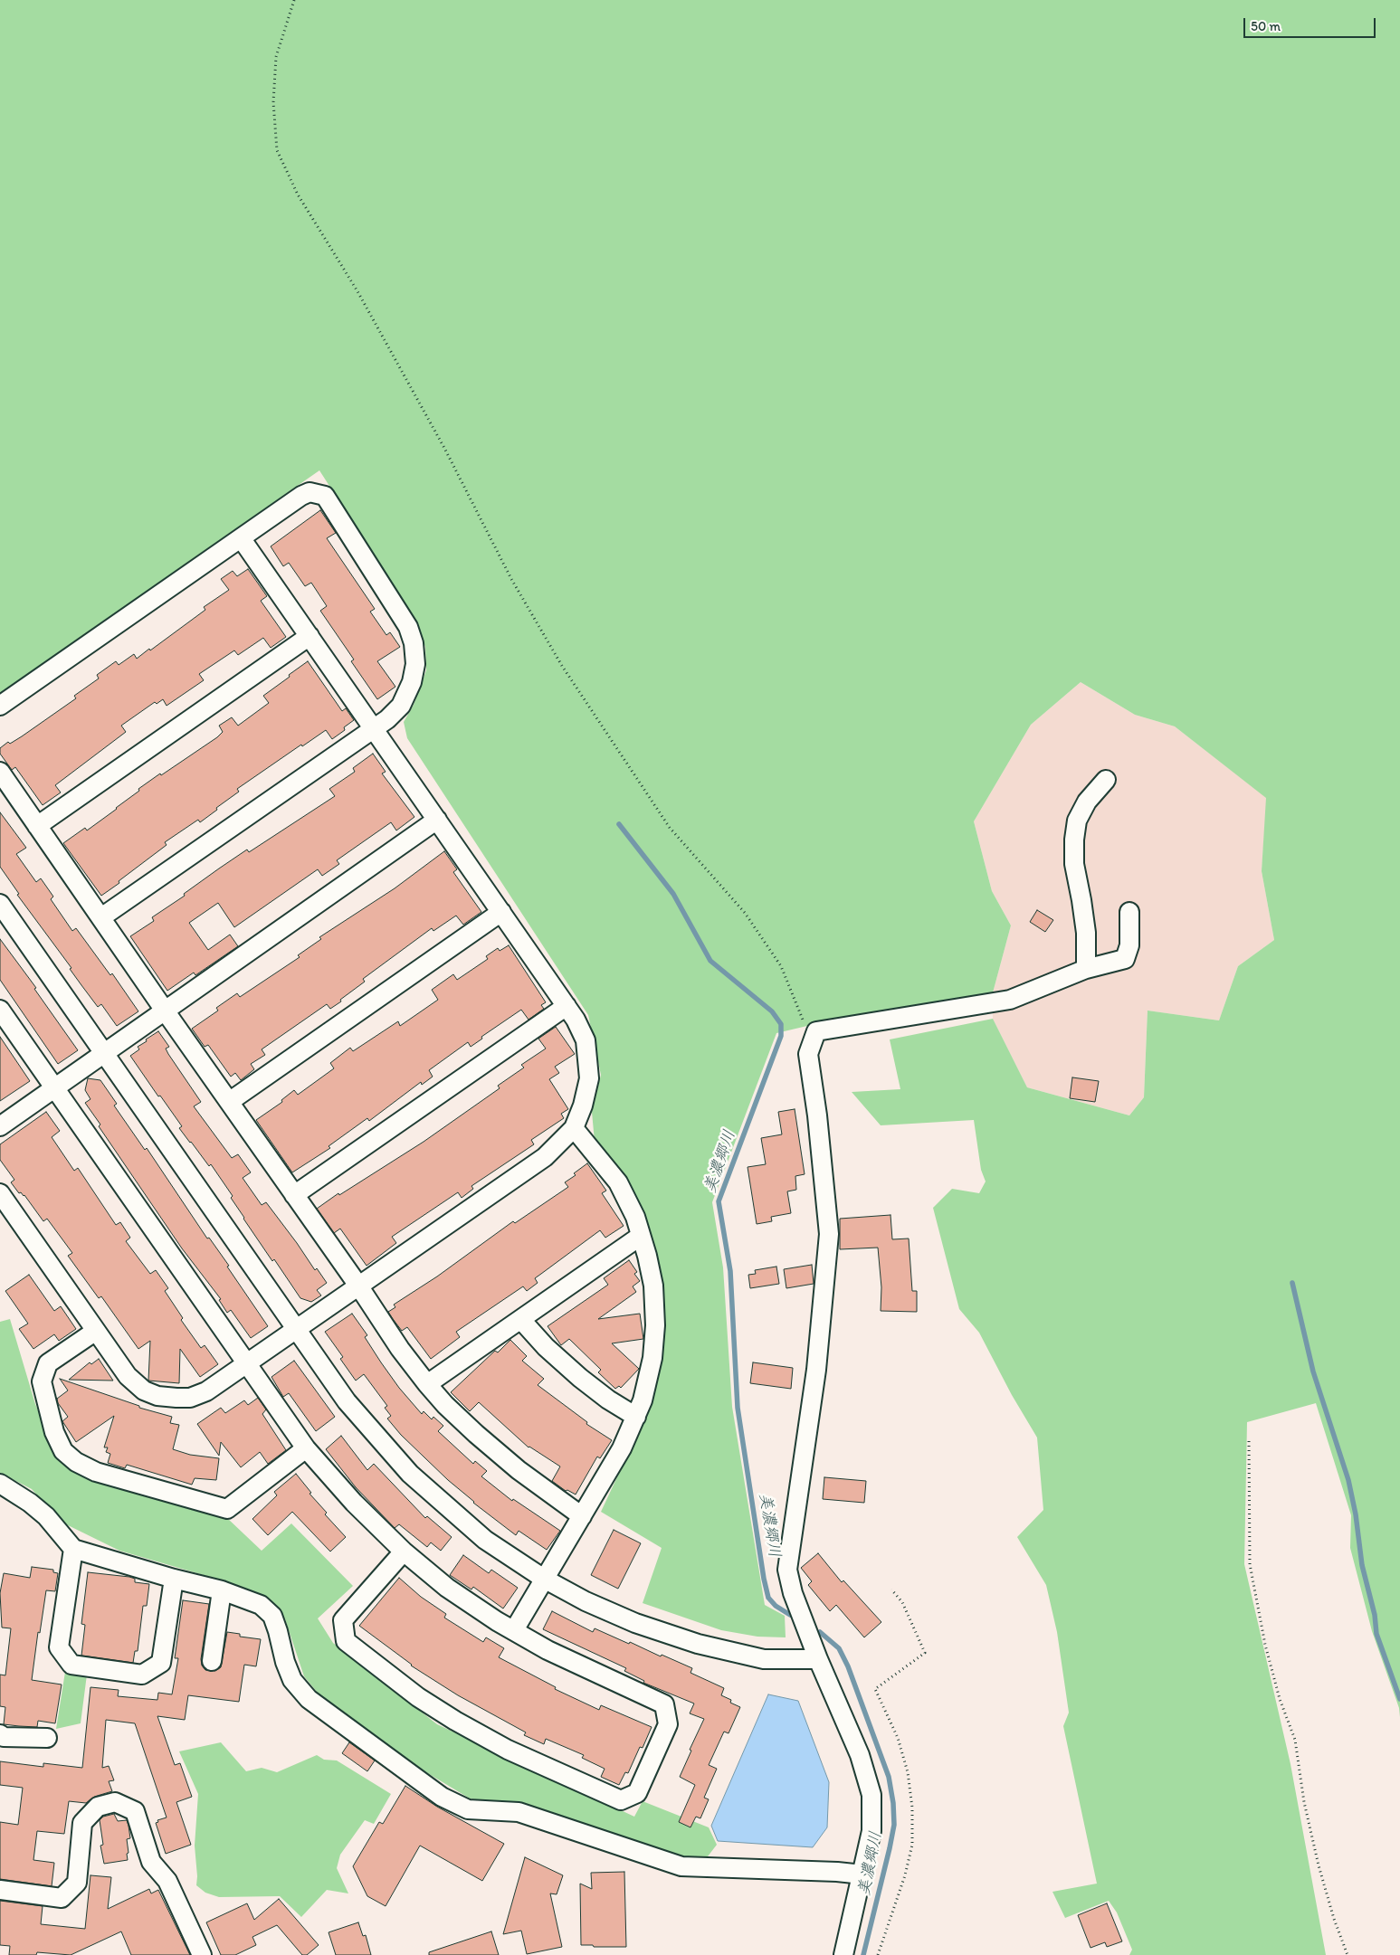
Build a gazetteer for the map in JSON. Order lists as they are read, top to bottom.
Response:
{
  "water": ["美濃郷川"],
  "scale_bar": "50 m"
}
